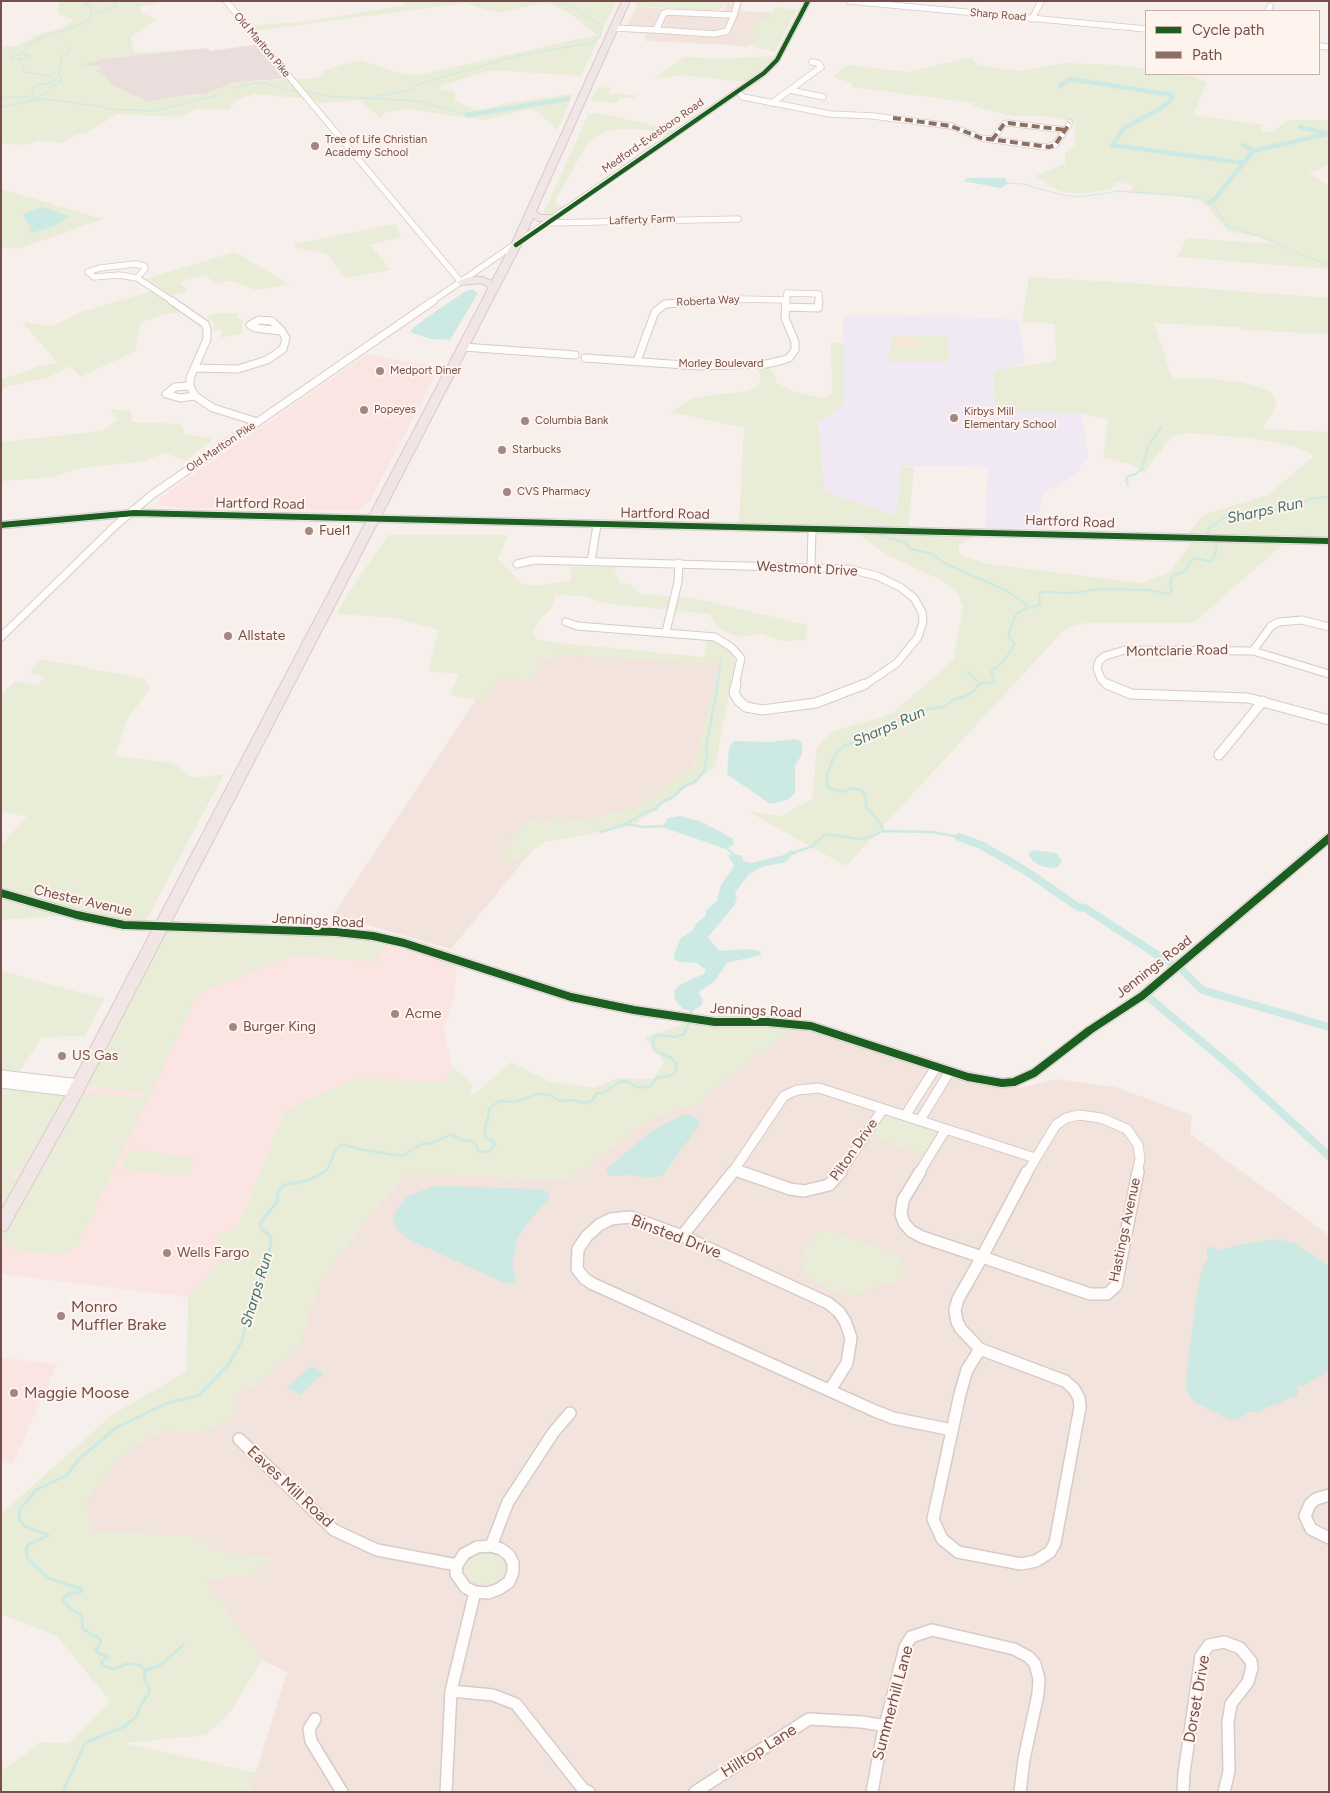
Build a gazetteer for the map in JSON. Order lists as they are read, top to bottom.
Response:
{
  "streets": {
    "street": [
      "Sharp Road",
      "Old Marlton Pike",
      "Medford-Evesboro Road",
      "Lafferty Farm",
      "Roberta Way",
      "Morley Boulevard",
      "Hartford Road",
      "Westmont Drive",
      "Montclarie Road",
      "Chester Avenue",
      "Jennings Road",
      "Pilton Drive",
      "Hastings Avenue",
      "Binsted Drive",
      "Eaves Mill Road",
      "Dorset Drive",
      "Summerhill Lane",
      "Hilltop Lane"
    ]
  },
  "crossings": [
    ["Old Marlton Pike", "Medford-Evesboro Road"],
    ["Old Marlton Pike", "Hartford Road"],
    ["Medford-Evesboro Road", "Lafferty Farm"],
    ["Roberta Way", "Morley Boulevard"],
    ["Chester Avenue", "Jennings Road"],
    ["Summerhill Lane", "Hilltop Lane"]
  ],
  "water": ["Sharps Run"],
  "places": [
    "Tree of Life Christian Academy School",
    "Medport Diner",
    "Popeyes",
    "Kirbys Mill Elementary School",
    "Columbia Bank",
    "Starbucks",
    "CVS Pharmacy",
    "Fuel1",
    "Allstate",
    "Acme",
    "Burger King",
    "US Gas",
    "Wells Fargo",
    "Monro Muffler Brake",
    "Maggie Moose"
  ],
  "legend": ["Cycle path", "Path"]
}
